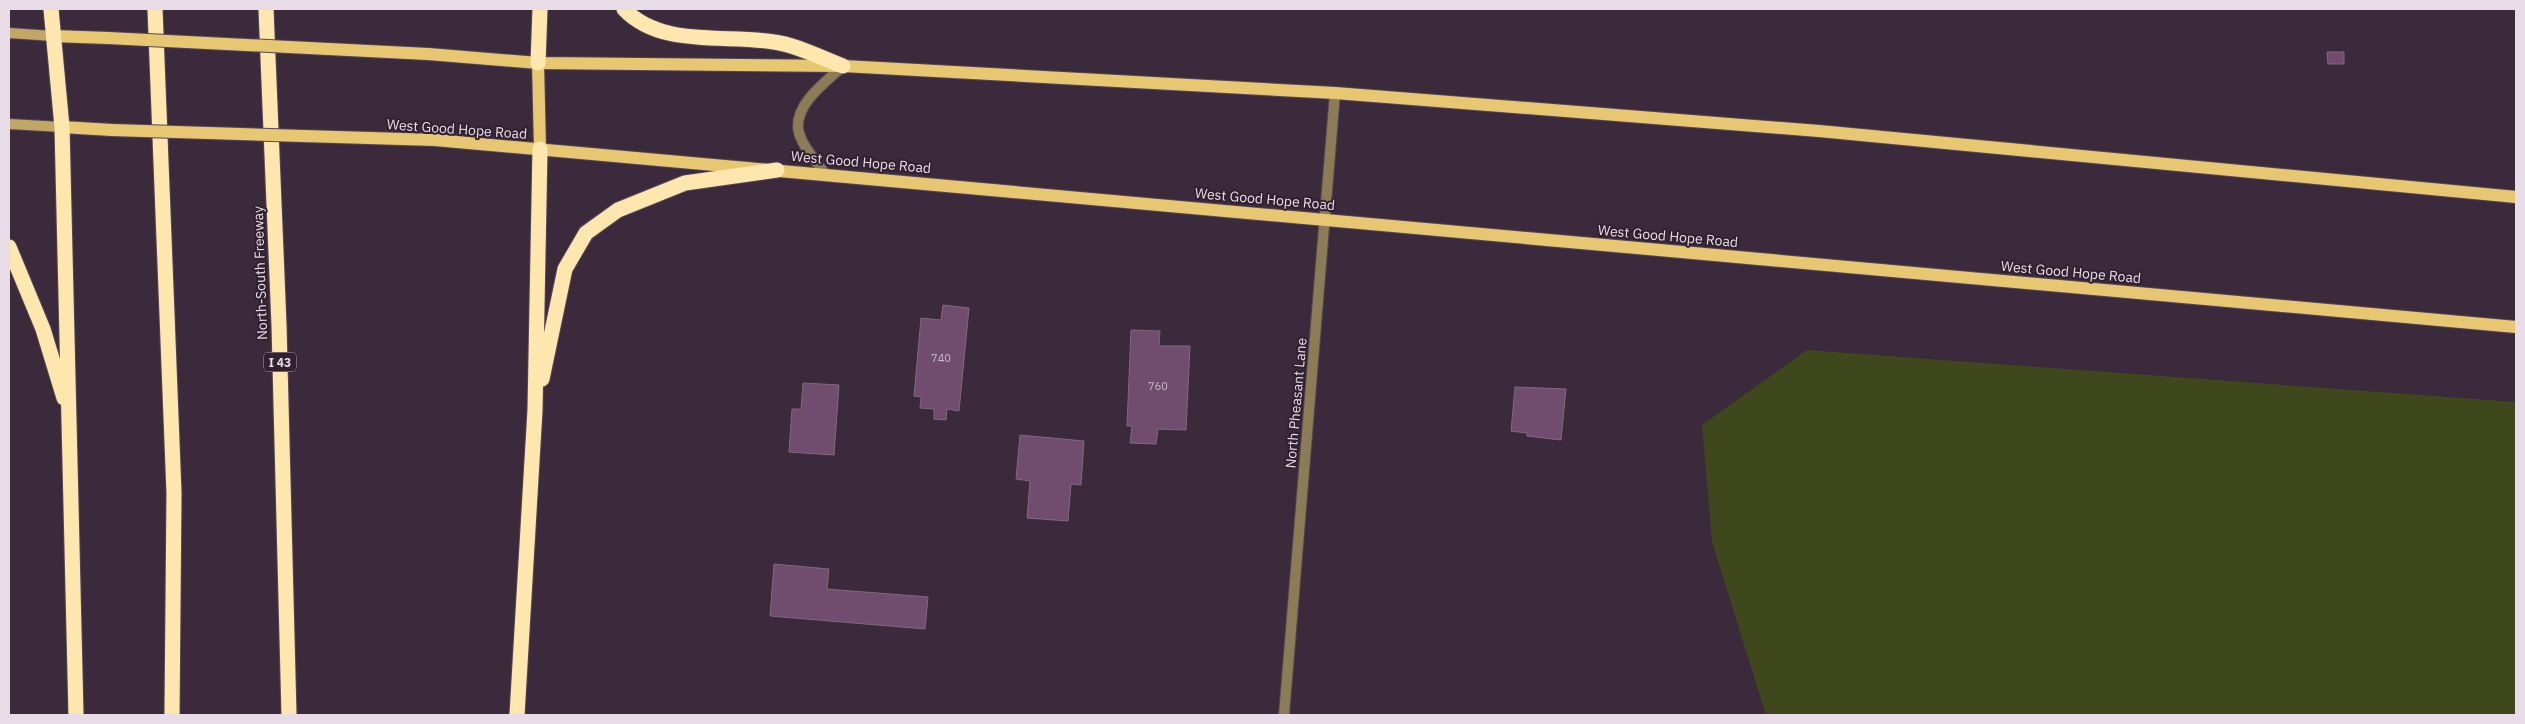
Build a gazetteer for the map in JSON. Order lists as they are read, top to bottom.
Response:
{
  "streets": {
    "highway": ["North-South Freeway", "I 43"],
    "main road": ["West Good Hope Road"],
    "street": ["North Pheasant Lane"]
  },
  "crossings": [
    ["West Good Hope Road", "North Pheasant Lane"]
  ],
  "house_numbers": ["740", "760"]
}
